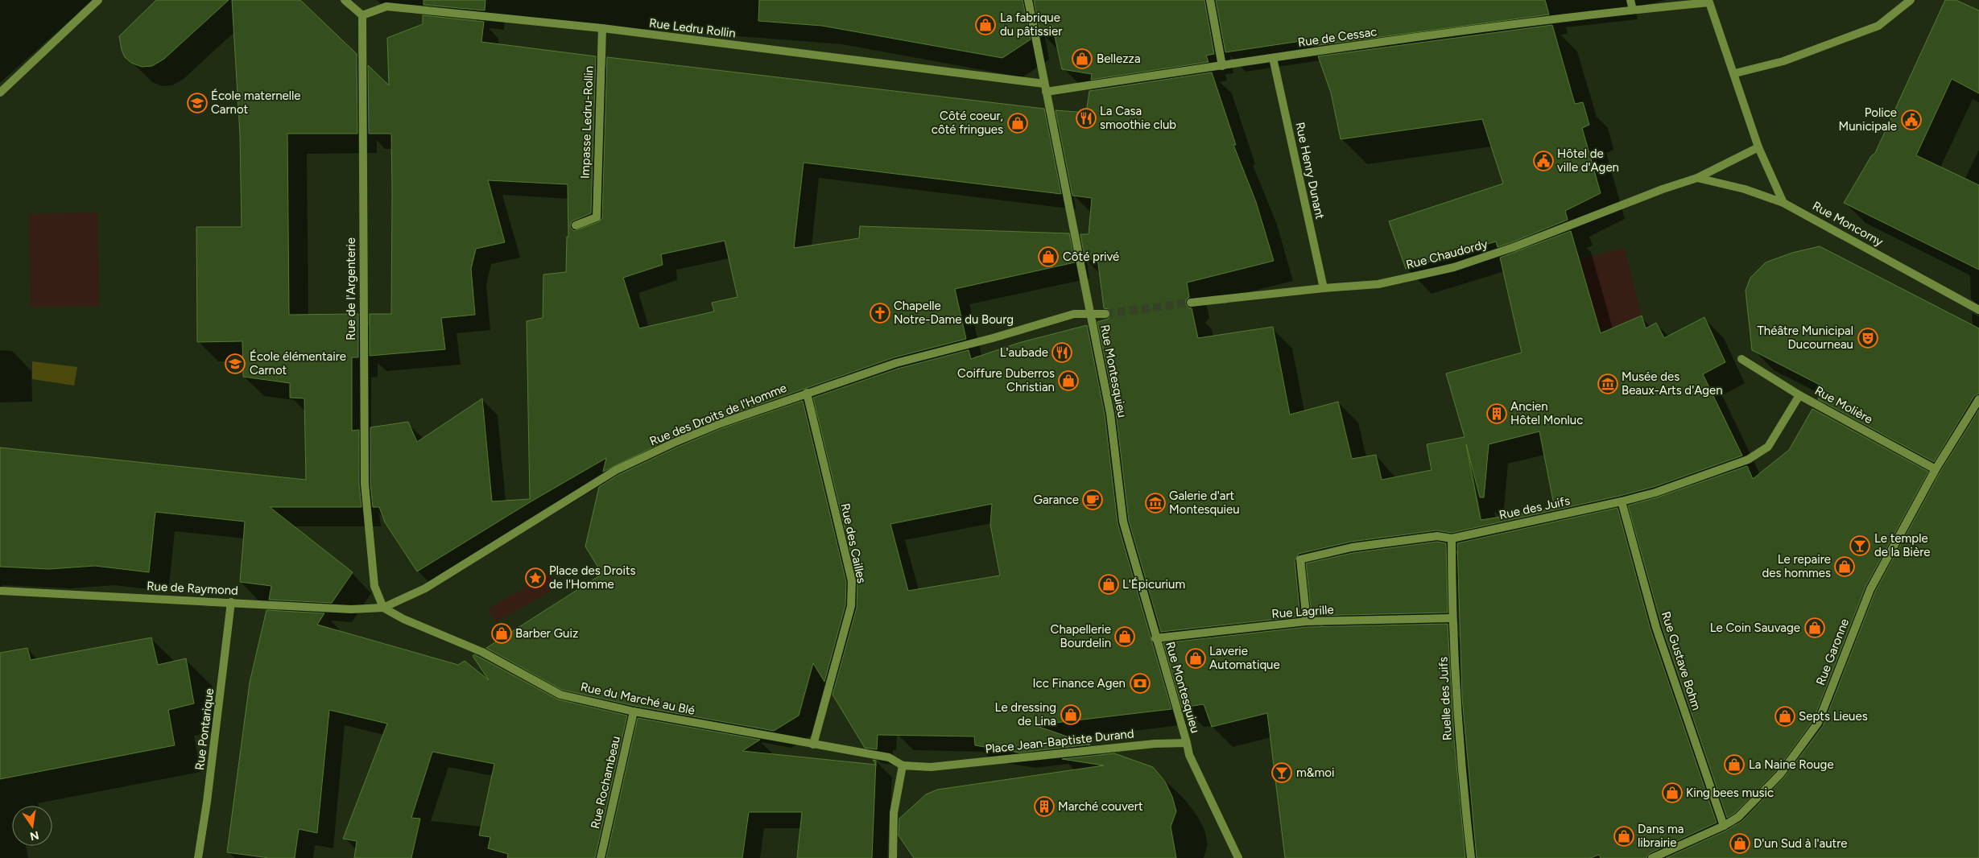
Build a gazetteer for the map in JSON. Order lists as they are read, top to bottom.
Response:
{
  "streets": {
    "street": [
      "Rue Ledru Rollin",
      "Rue de Cessac",
      "Impasse Ledru-Rollin",
      "Rue Henry Dunant",
      "Rue Moncorny",
      "Rue Chaudordy",
      "Rue de l'Argenterie",
      "Rue Montesquieu",
      "Rue Molière",
      "Rue des Droits de l'Homme",
      "Rue des Juifs",
      "Rue des Cailles",
      "Rue de Raymond",
      "Rue Lagrille",
      "Rue Garonne",
      "Rue Gustave Bohm",
      "Rue du Marché au Blé",
      "Ruelle des Juifs",
      "Rue Pontarique",
      "Place Jean-Baptiste Durand",
      "Rue Rochambeau"
    ]
  },
  "crossings": [
    ["Rue Ledru Rollin", "Rue de Cessac"],
    ["Rue Ledru Rollin", "Impasse Ledru-Rollin"],
    ["Rue Ledru Rollin", "Rue de l'Argenterie"],
    ["Rue Ledru Rollin", "Rue Montesquieu"],
    ["Rue de Cessac", "Rue Henry Dunant"],
    ["Rue de Cessac", "Rue Montesquieu"],
    ["Rue Henry Dunant", "Rue Chaudordy"],
    ["Rue Moncorny", "Rue Chaudordy"],
    ["Rue de l'Argenterie", "Rue des Droits de l'Homme"],
    ["Rue de l'Argenterie", "Rue de Raymond"],
    ["Rue de l'Argenterie", "Rue du Marché au Blé"],
    ["Rue Montesquieu", "Rue des Droits de l'Homme"],
    ["Rue Montesquieu", "Rue Lagrille"],
    ["Rue Montesquieu", "Place Jean-Baptiste Durand"],
    ["Rue Molière", "Rue des Juifs"],
    ["Rue Molière", "Rue Garonne"],
    ["Rue des Droits de l'Homme", "Rue des Cailles"],
    ["Rue des Droits de l'Homme", "Rue de Raymond"],
    ["Rue des Droits de l'Homme", "Rue du Marché au Blé"],
    ["Rue des Juifs", "Rue Lagrille"],
    ["Rue des Juifs", "Rue Gustave Bohm"],
    ["Rue des Juifs", "Ruelle des Juifs"],
    ["Rue des Cailles", "Rue du Marché au Blé"],
    ["Rue de Raymond", "Rue du Marché au Blé"],
    ["Rue de Raymond", "Rue Pontarique"],
    ["Rue Lagrille", "Ruelle des Juifs"],
    ["Rue Garonne", "Rue Gustave Bohm"],
    ["Rue du Marché au Blé", "Place Jean-Baptiste Durand"],
    ["Rue du Marché au Blé", "Rue Rochambeau"]
  ],
  "places": {
    "shop": [
      "La fabrique du pâtissier",
      "Bellezza",
      "Côté coeur, côté fringues",
      "Côté privé",
      "Coiffure Duberros Christian",
      "Le repaire des hommes",
      "L'Épicurium",
      "Le Coin Sauvage",
      "Barber Guiz",
      "Chapellerie Bourdelin",
      "Laverie Automatique",
      "Le dressing de Lina",
      "Septs Lieues",
      "La Naine Rouge",
      "King bees music",
      "Dans ma librairie",
      "D'un Sud à l'autre"
    ],
    "school or university": ["École maternelle Carnot", "École élémentaire Carnot"],
    "restaurant": ["La Casa smoothie club", "L'aubade"],
    "public building": ["Police Municipale", "Hôtel de ville d'Agen"],
    "church": ["Chapelle Notre-Dame du Bourg"],
    "theatre": ["Théâtre Municipal Ducourneau"],
    "museum": ["Musée des Beaux-Arts d'Agen", "Galerie d'art Montesquieu"],
    "building": ["Ancien Hôtel Monluc", "Marché couvert"],
    "cafe": ["Garance"],
    "bar": ["Le temple de la Bière", "m&moi"],
    "place": ["Place des Droits de l'Homme"],
    "bank": ["Icc Finance Agen"]
  },
  "north": "bottom"
}
